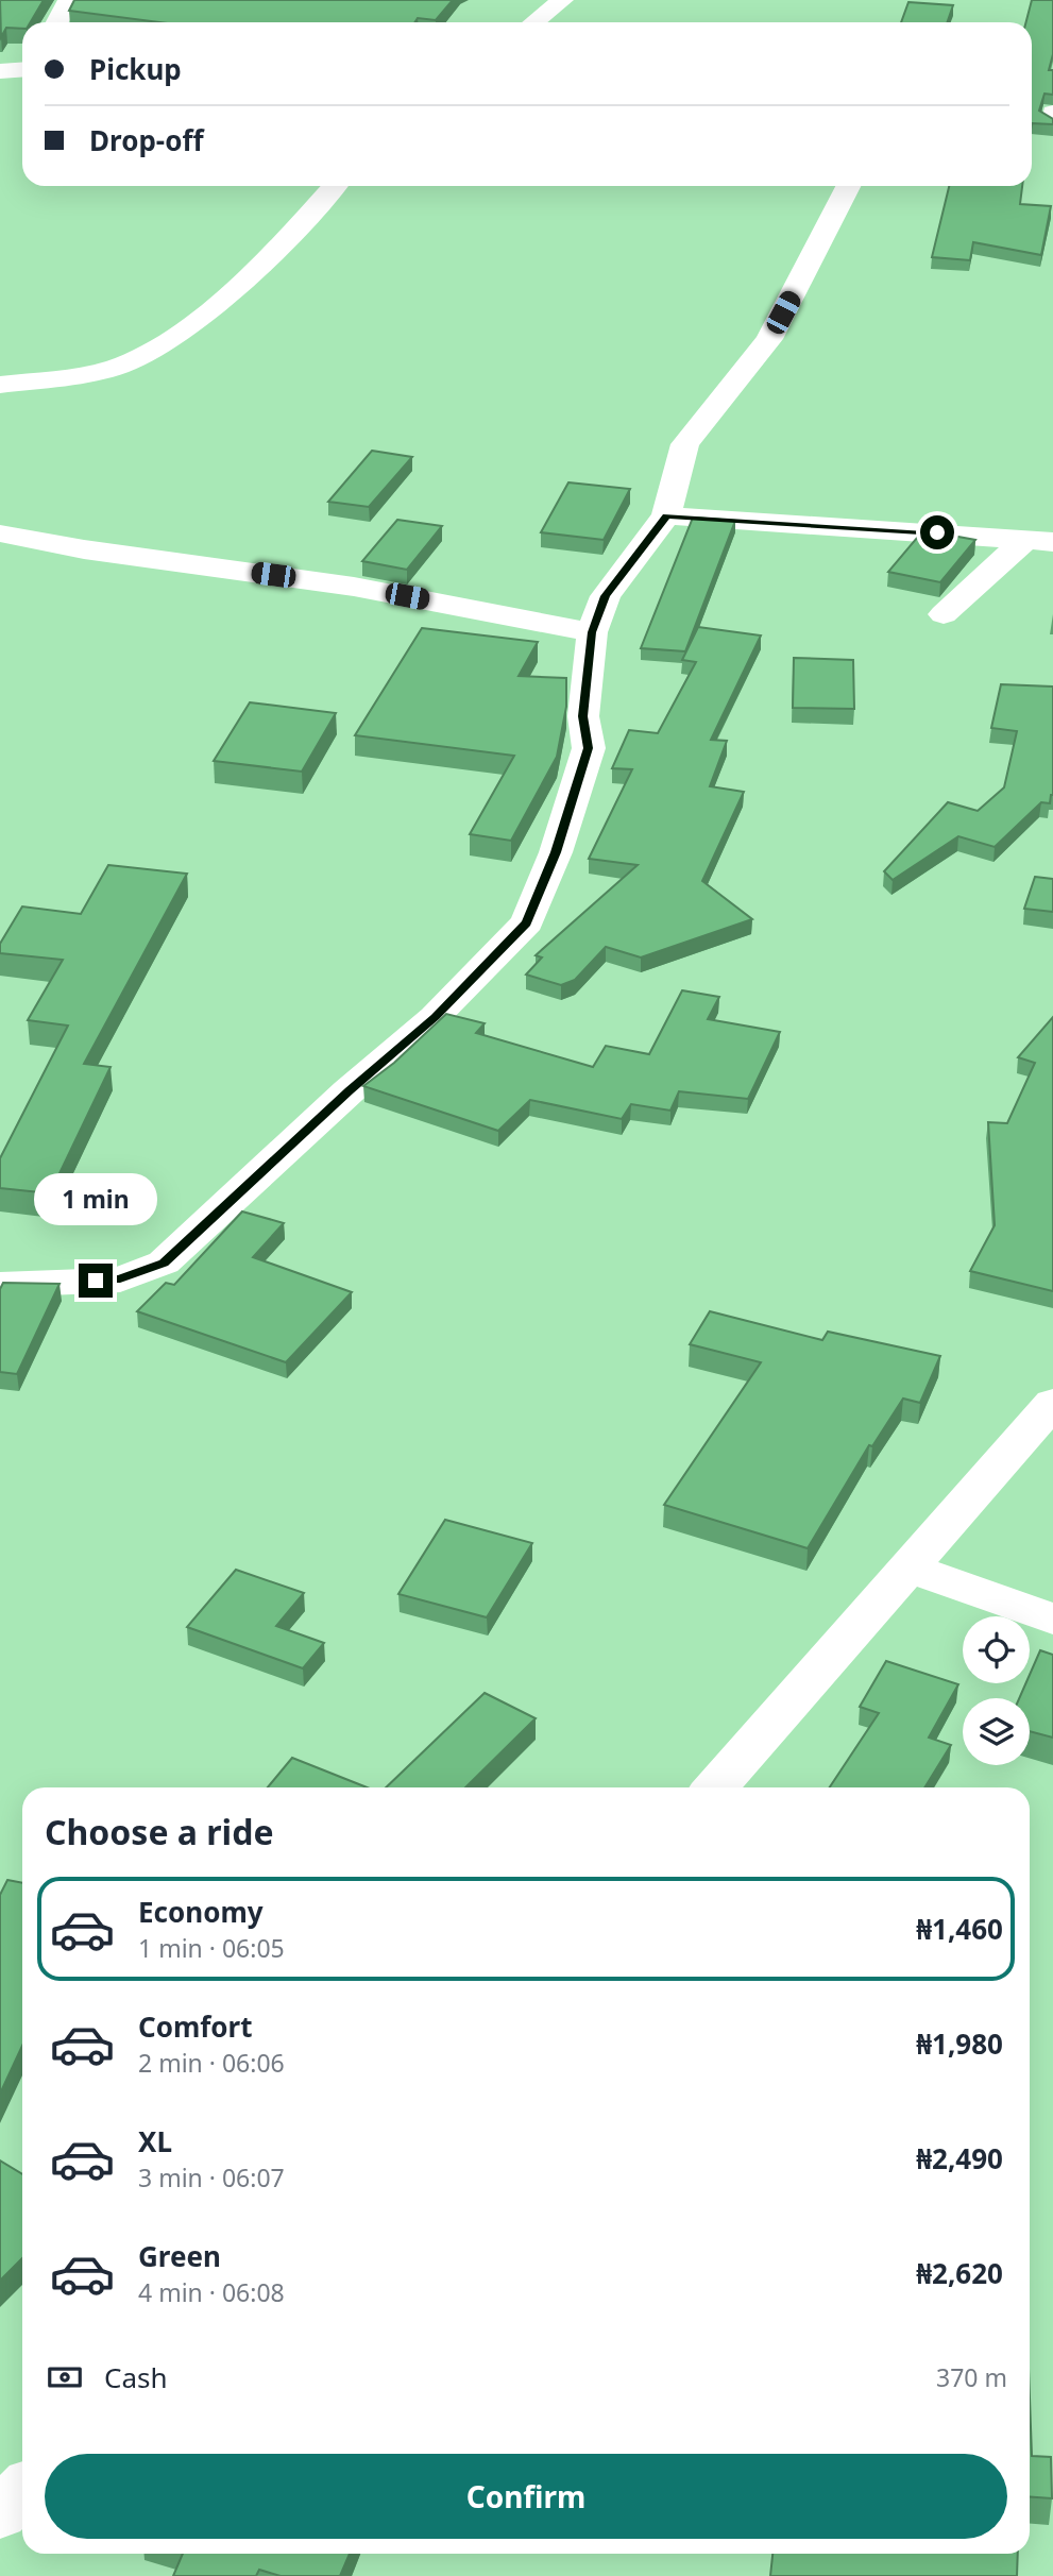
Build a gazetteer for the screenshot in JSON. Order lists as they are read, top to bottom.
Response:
{
  "page": {
    "banner": ["Pickup", "Drop-off"],
    "bubble": "1 min",
    "heading": "Choose a ride",
    "list": [
      {
        "name": "Economy",
        "note": "1 min · 06:05",
        "value": "₦1,460"
      },
      {
        "name": "Comfort",
        "note": "2 min · 06:06",
        "value": "₦1,980"
      },
      {
        "name": "XL",
        "note": "3 min · 06:07",
        "value": "₦2,490"
      },
      {
        "name": "Green",
        "note": "4 min · 06:08",
        "value": "₦2,620"
      }
    ],
    "pay": ["Cash", "370 m"],
    "buttons": "Confirm"
  }
}
